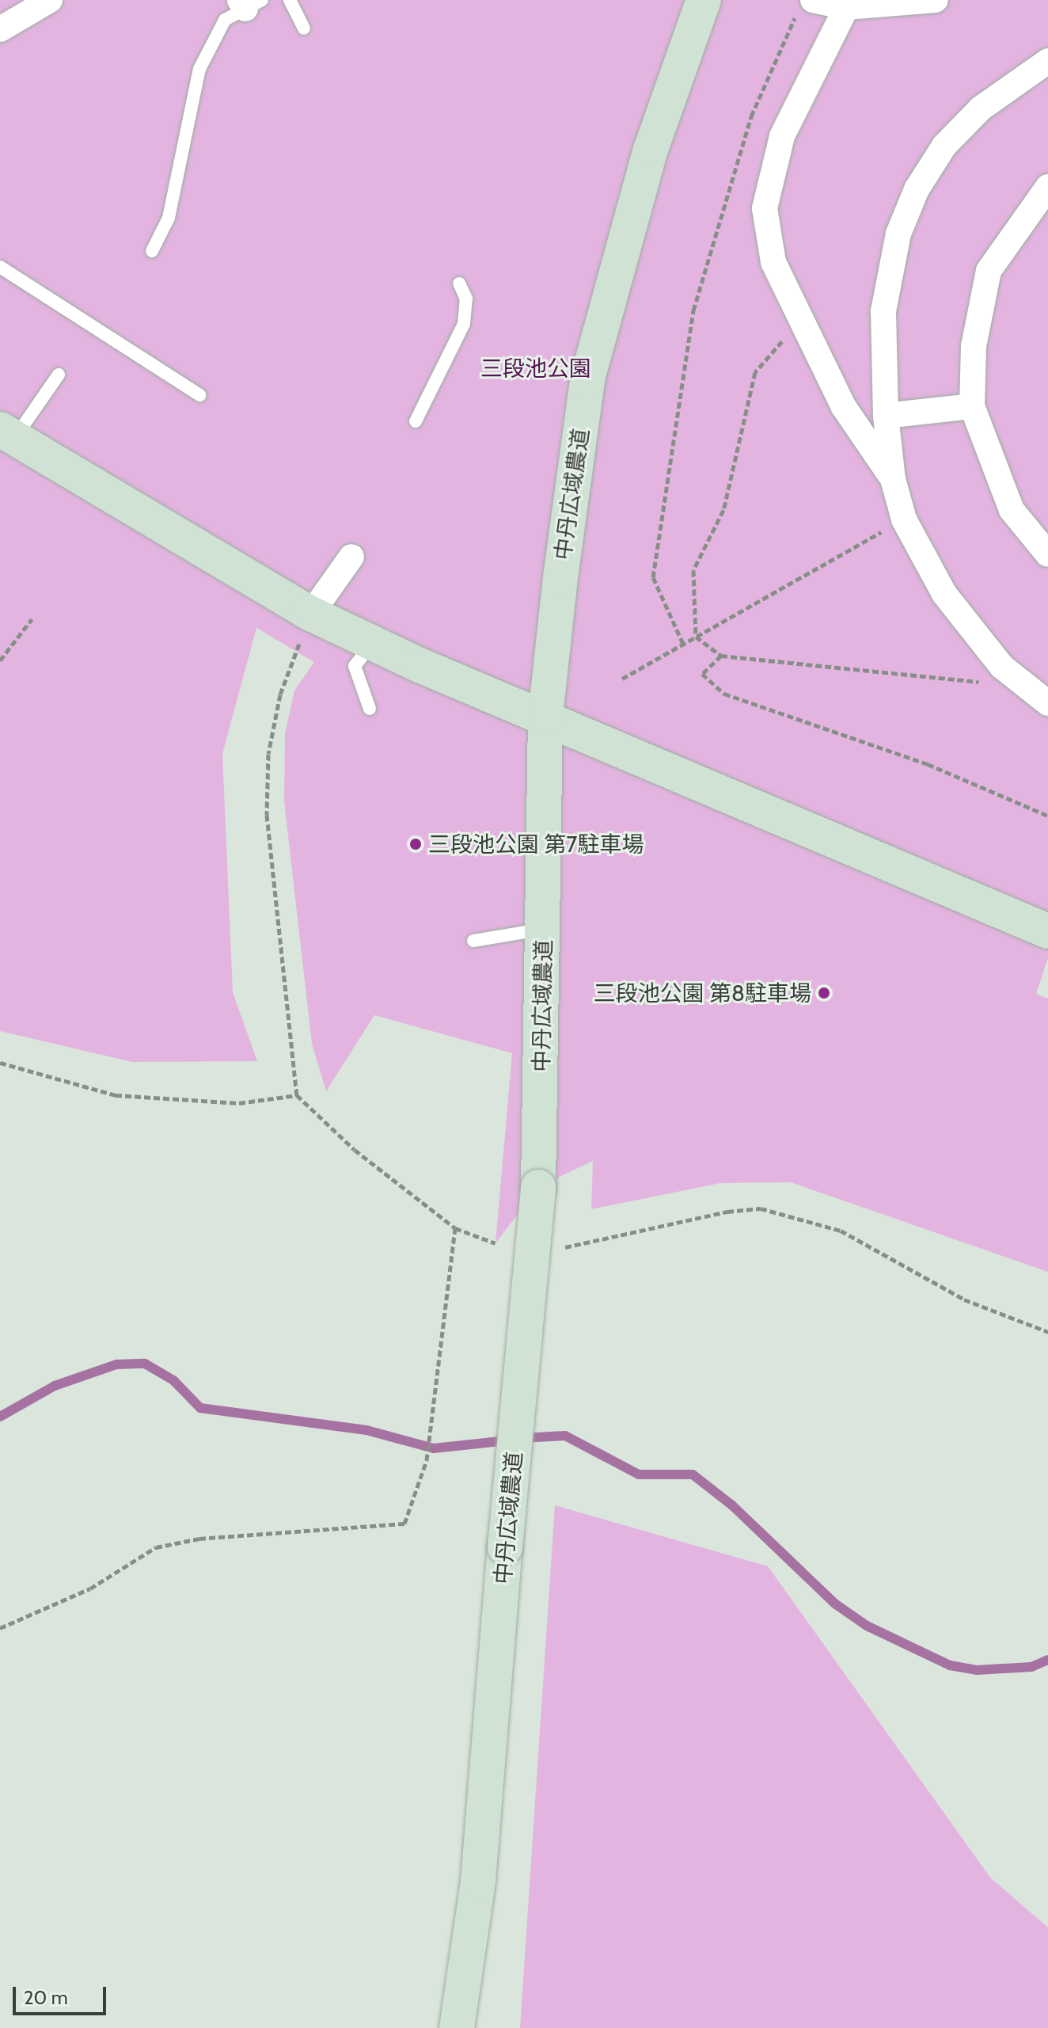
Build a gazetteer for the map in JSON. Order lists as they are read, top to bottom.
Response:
{
  "streets": {
    "street": ["中丹広域農道"]
  },
  "parks": ["三段池公園"],
  "places": ["三段池公園 第7駐車場", "三段池公園 第8駐車場"],
  "scale_bar": "20 m"
}
